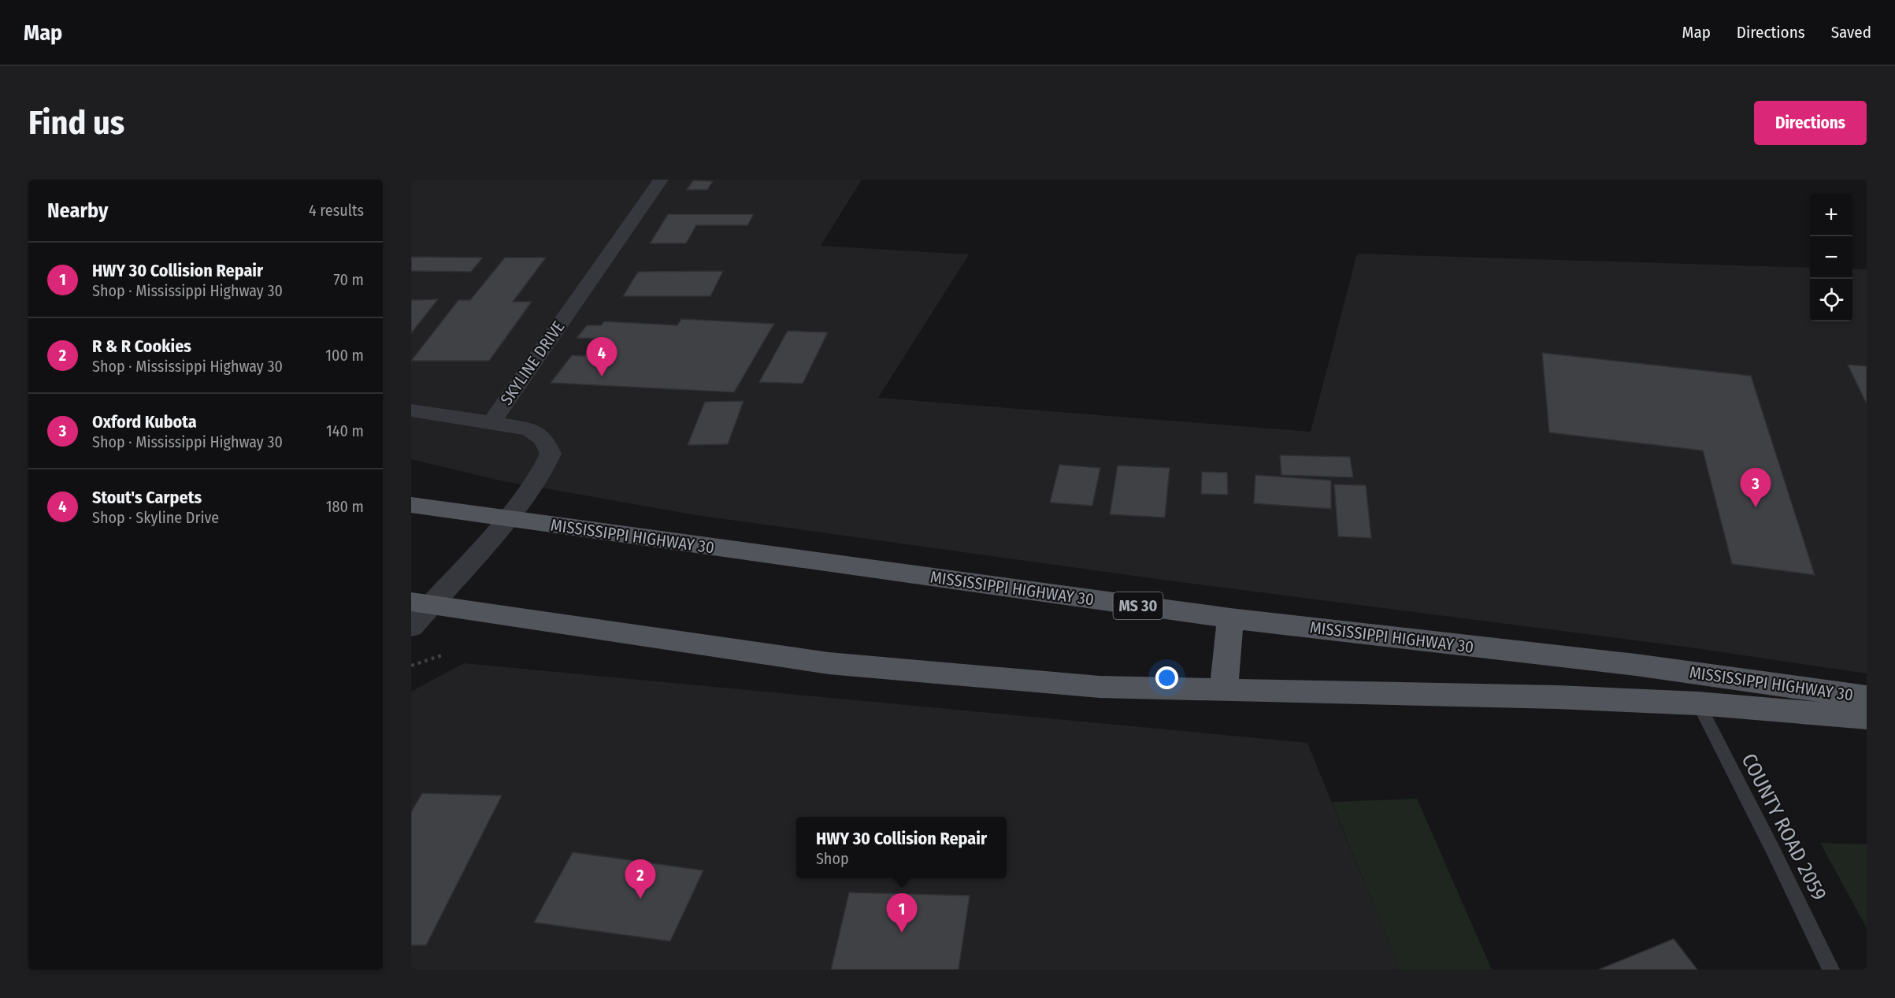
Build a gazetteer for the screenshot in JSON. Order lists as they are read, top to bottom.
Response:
{
  "streets": {
    "main road": ["MISSISSIPPI HIGHWAY 30", "MS 30"],
    "street": ["SKYLINE DRIVE"],
    "lane": ["COUNTY ROAD 2059"]
  },
  "crossings": [
    ["SKYLINE DRIVE", "MISSISSIPPI HIGHWAY 30"],
    ["MISSISSIPPI HIGHWAY 30", "COUNTY ROAD 2059"]
  ],
  "page": {
    "header": "Map",
    "nav": ["Map", "Directions", "Saved"],
    "buttons": "Directions",
    "title": "Find us",
    "heading": ["Nearby", "4 results"],
    "map_buttons": ["+", "−"],
    "list": [
      {
        "mark": "1",
        "name": "HWY 30 Collision Repair",
        "note": "Shop · Mississippi Highway 30",
        "value": "70 m"
      },
      {
        "mark": "2",
        "name": "R & R Cookies",
        "note": "Shop · Mississippi Highway 30",
        "value": "100 m"
      },
      {
        "mark": "3",
        "name": "Oxford Kubota",
        "note": "Shop · Mississippi Highway 30",
        "value": "140 m"
      },
      {
        "mark": "4",
        "name": "Stout's Carpets",
        "note": "Shop · Skyline Drive",
        "value": "180 m"
      }
    ],
    "pins": [
      "4",
      "3",
      "2",
      "1"
    ],
    "popup": ["HWY 30 Collision Repair", "Shop"]
  }
}
